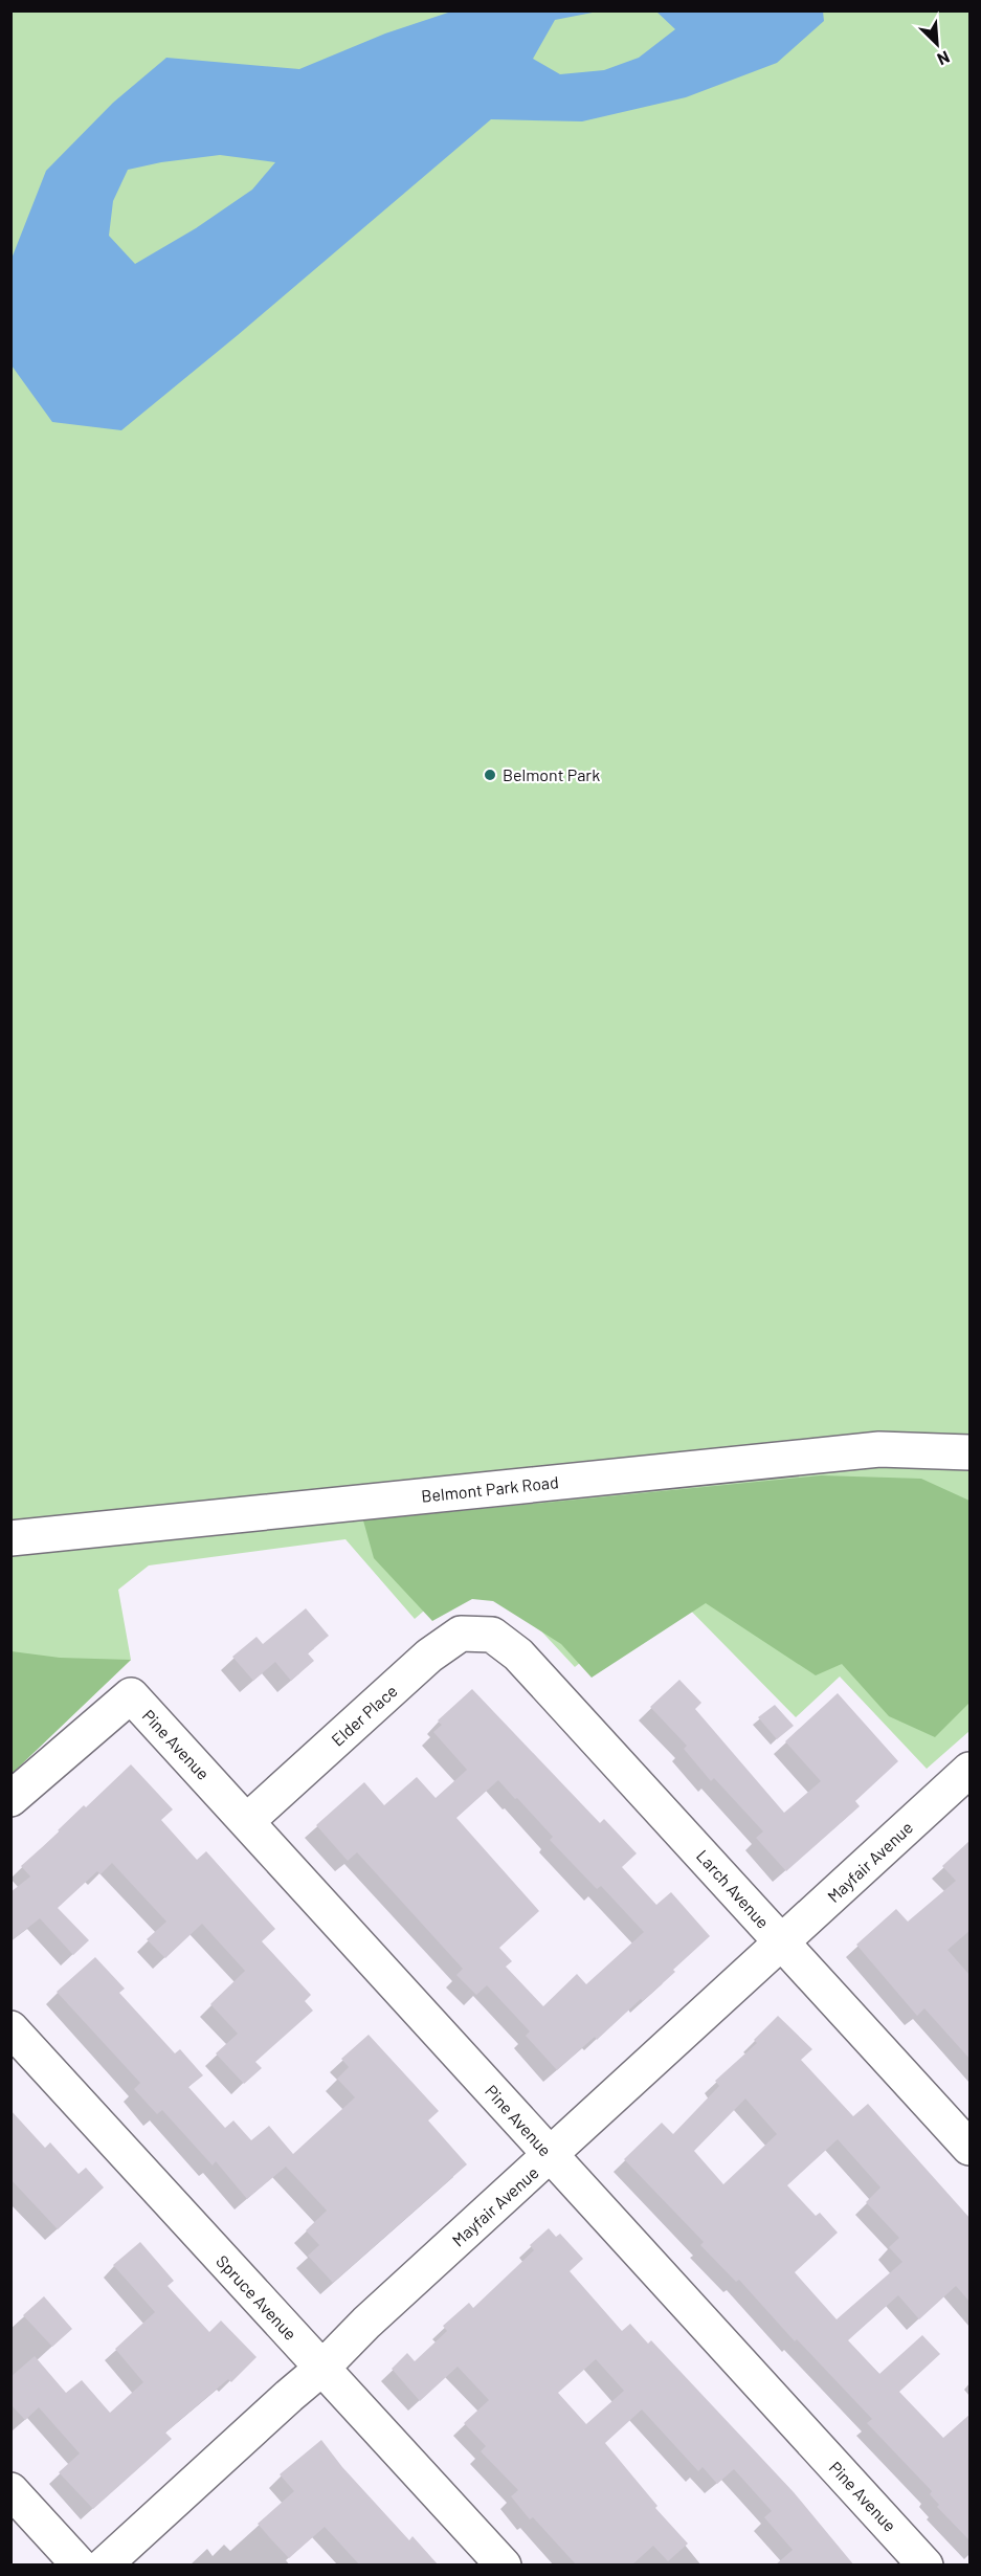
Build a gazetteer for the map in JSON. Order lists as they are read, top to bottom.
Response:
{
  "streets": {
    "street": [
      "Belmont Park Road",
      "Elder Place",
      "Pine Avenue",
      "Mayfair Avenue",
      "Larch Avenue",
      "Spruce Avenue"
    ]
  },
  "crossings": [
    ["Elder Place", "Pine Avenue"],
    ["Elder Place", "Larch Avenue"],
    ["Pine Avenue", "Mayfair Avenue"],
    ["Mayfair Avenue", "Larch Avenue"],
    ["Mayfair Avenue", "Spruce Avenue"]
  ],
  "places": ["Belmont Park"],
  "north": "bottom right"
}
